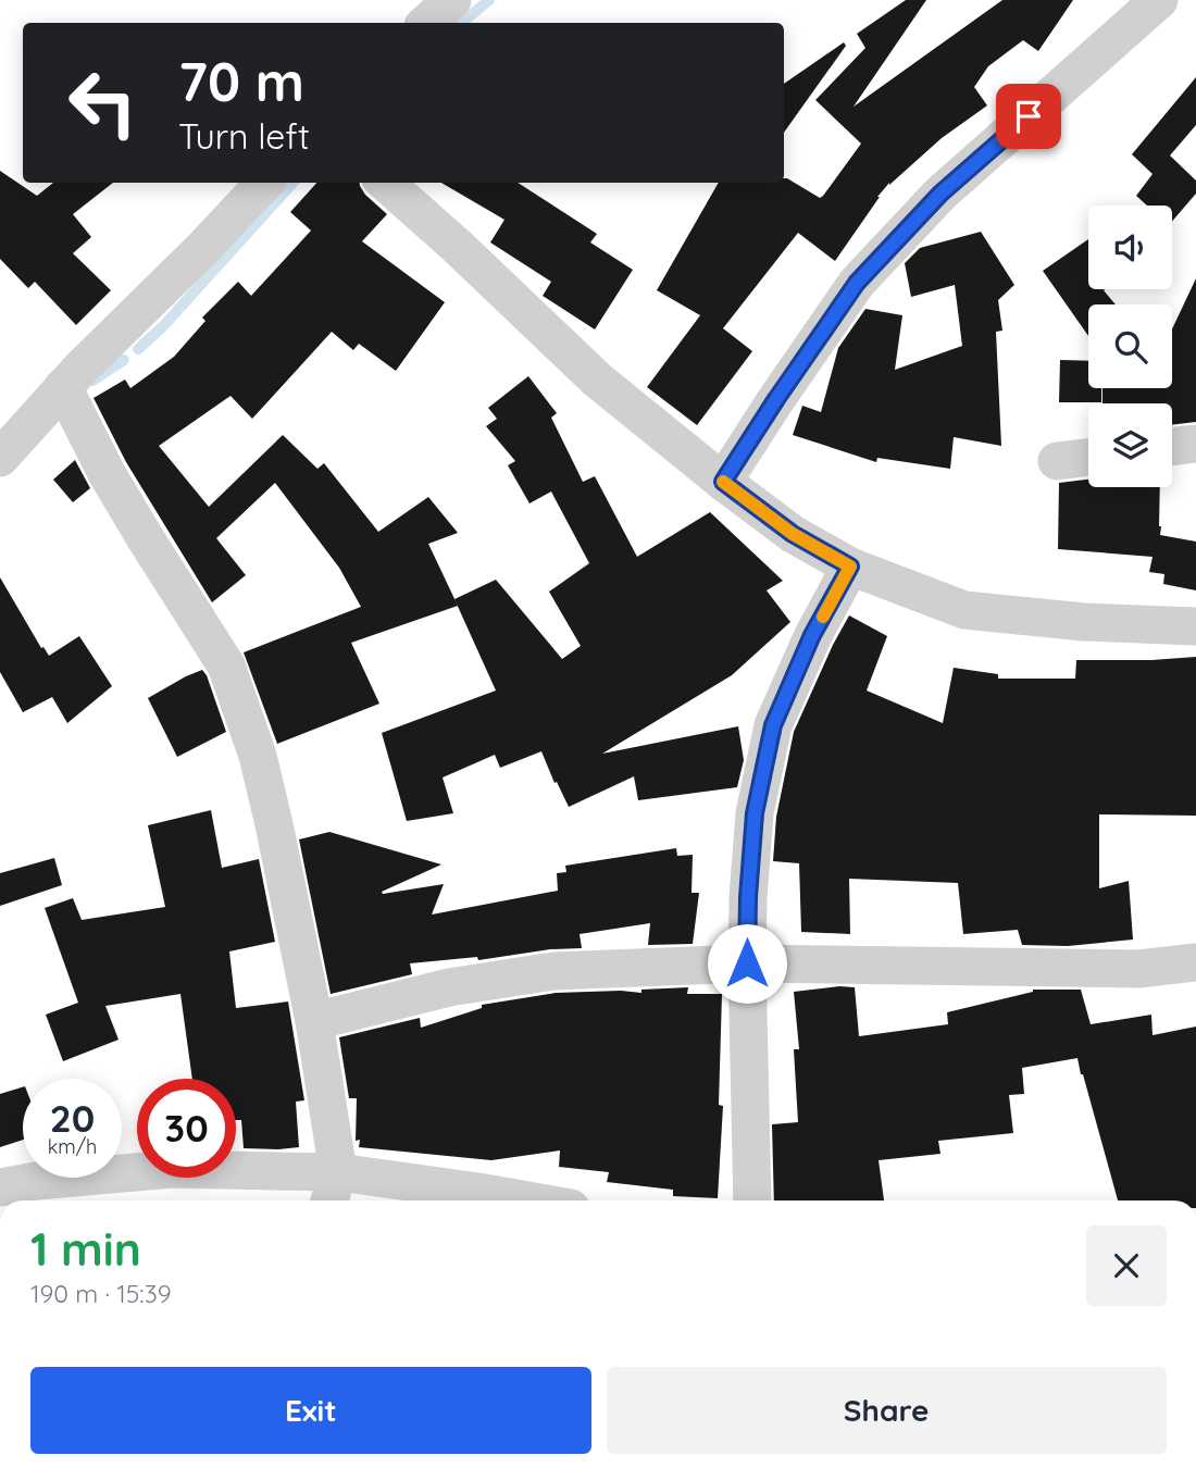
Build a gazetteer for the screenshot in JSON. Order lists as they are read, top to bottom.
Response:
{
  "page": {
    "turn": ["70 m", "Turn left"],
    "speed": "20 km/h",
    "limit": "30",
    "heading": ["1 min", "190 m · 15:39"],
    "buttons": ["Exit", "Share"]
  }
}
